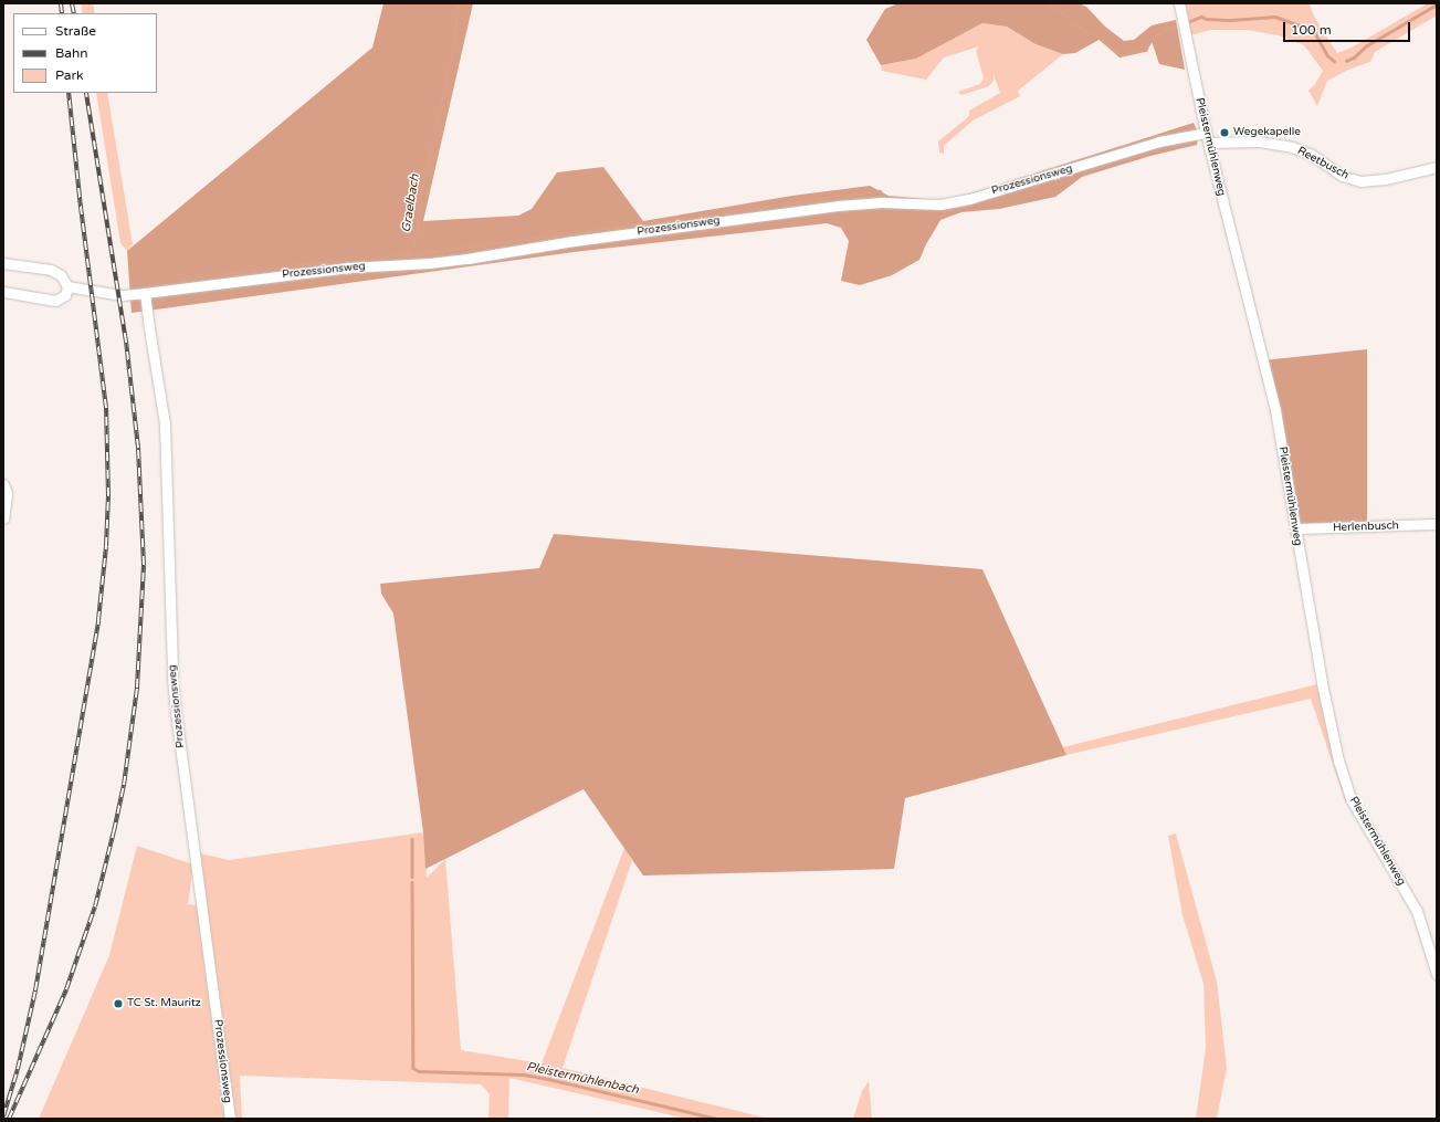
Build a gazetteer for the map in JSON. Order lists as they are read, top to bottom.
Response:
{
  "streets": {
    "street": [
      "Pleistermühlenweg",
      "Reetbusch",
      "Prozessionsweg",
      "Herlenbusch"
    ]
  },
  "crossings": [
    ["Pleistermühlenweg", "Reetbusch"],
    ["Pleistermühlenweg", "Prozessionsweg"],
    ["Pleistermühlenweg", "Herlenbusch"],
    ["Reetbusch", "Prozessionsweg"]
  ],
  "water": ["Graelbach", "Pleistermühlenbach"],
  "places": ["Wegekapelle", "TC St. Mauritz"],
  "legend": ["Straße", "Bahn", "Park"],
  "scale_bar": "100 m"
}
